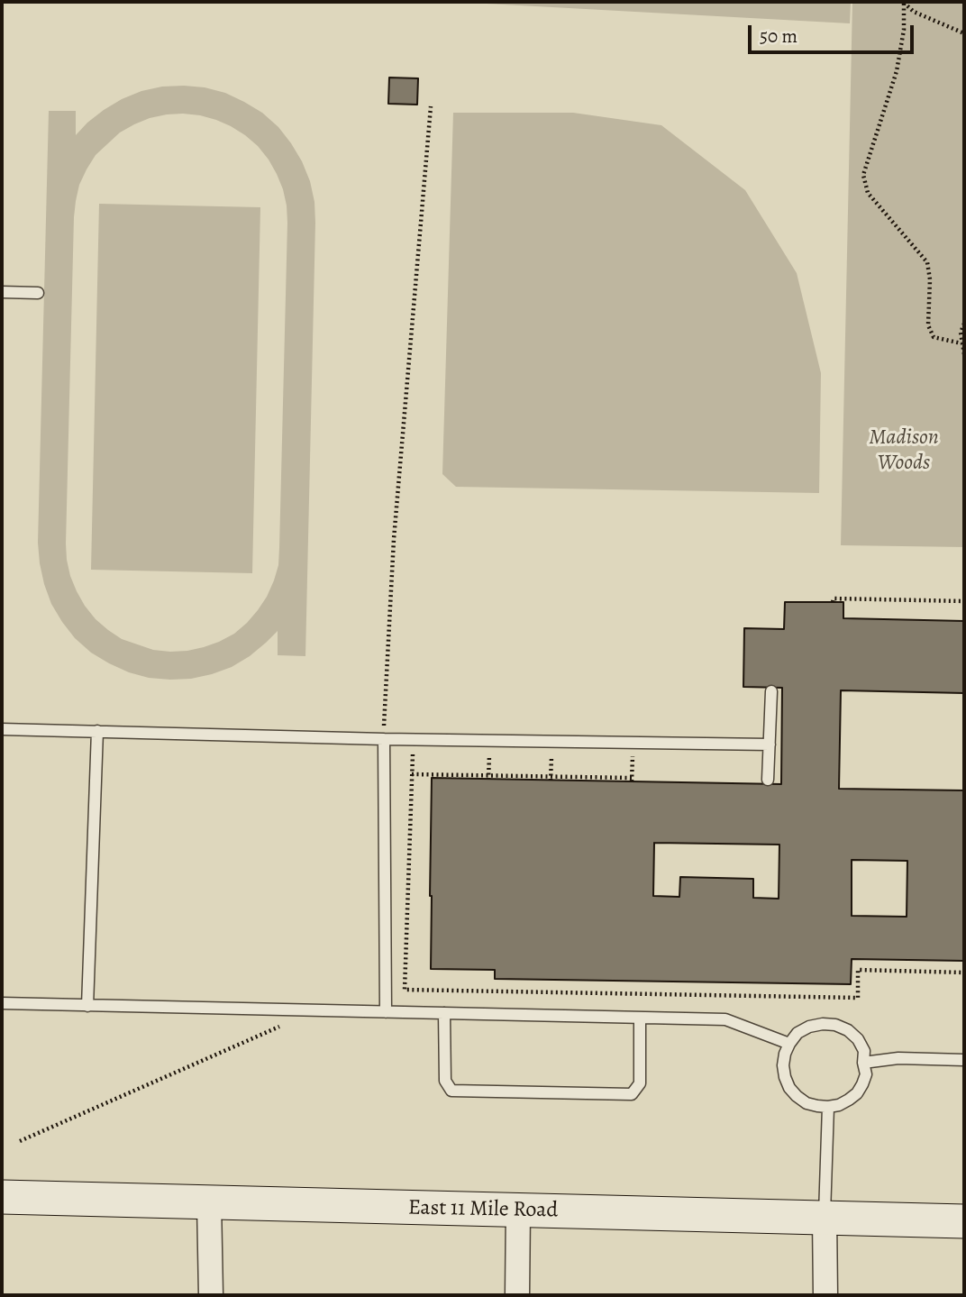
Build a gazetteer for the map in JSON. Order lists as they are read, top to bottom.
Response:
{
  "streets": {
    "main road": ["East 11 Mile Road"]
  },
  "parks": ["Madison Woods"],
  "scale_bar": "50 m"
}
